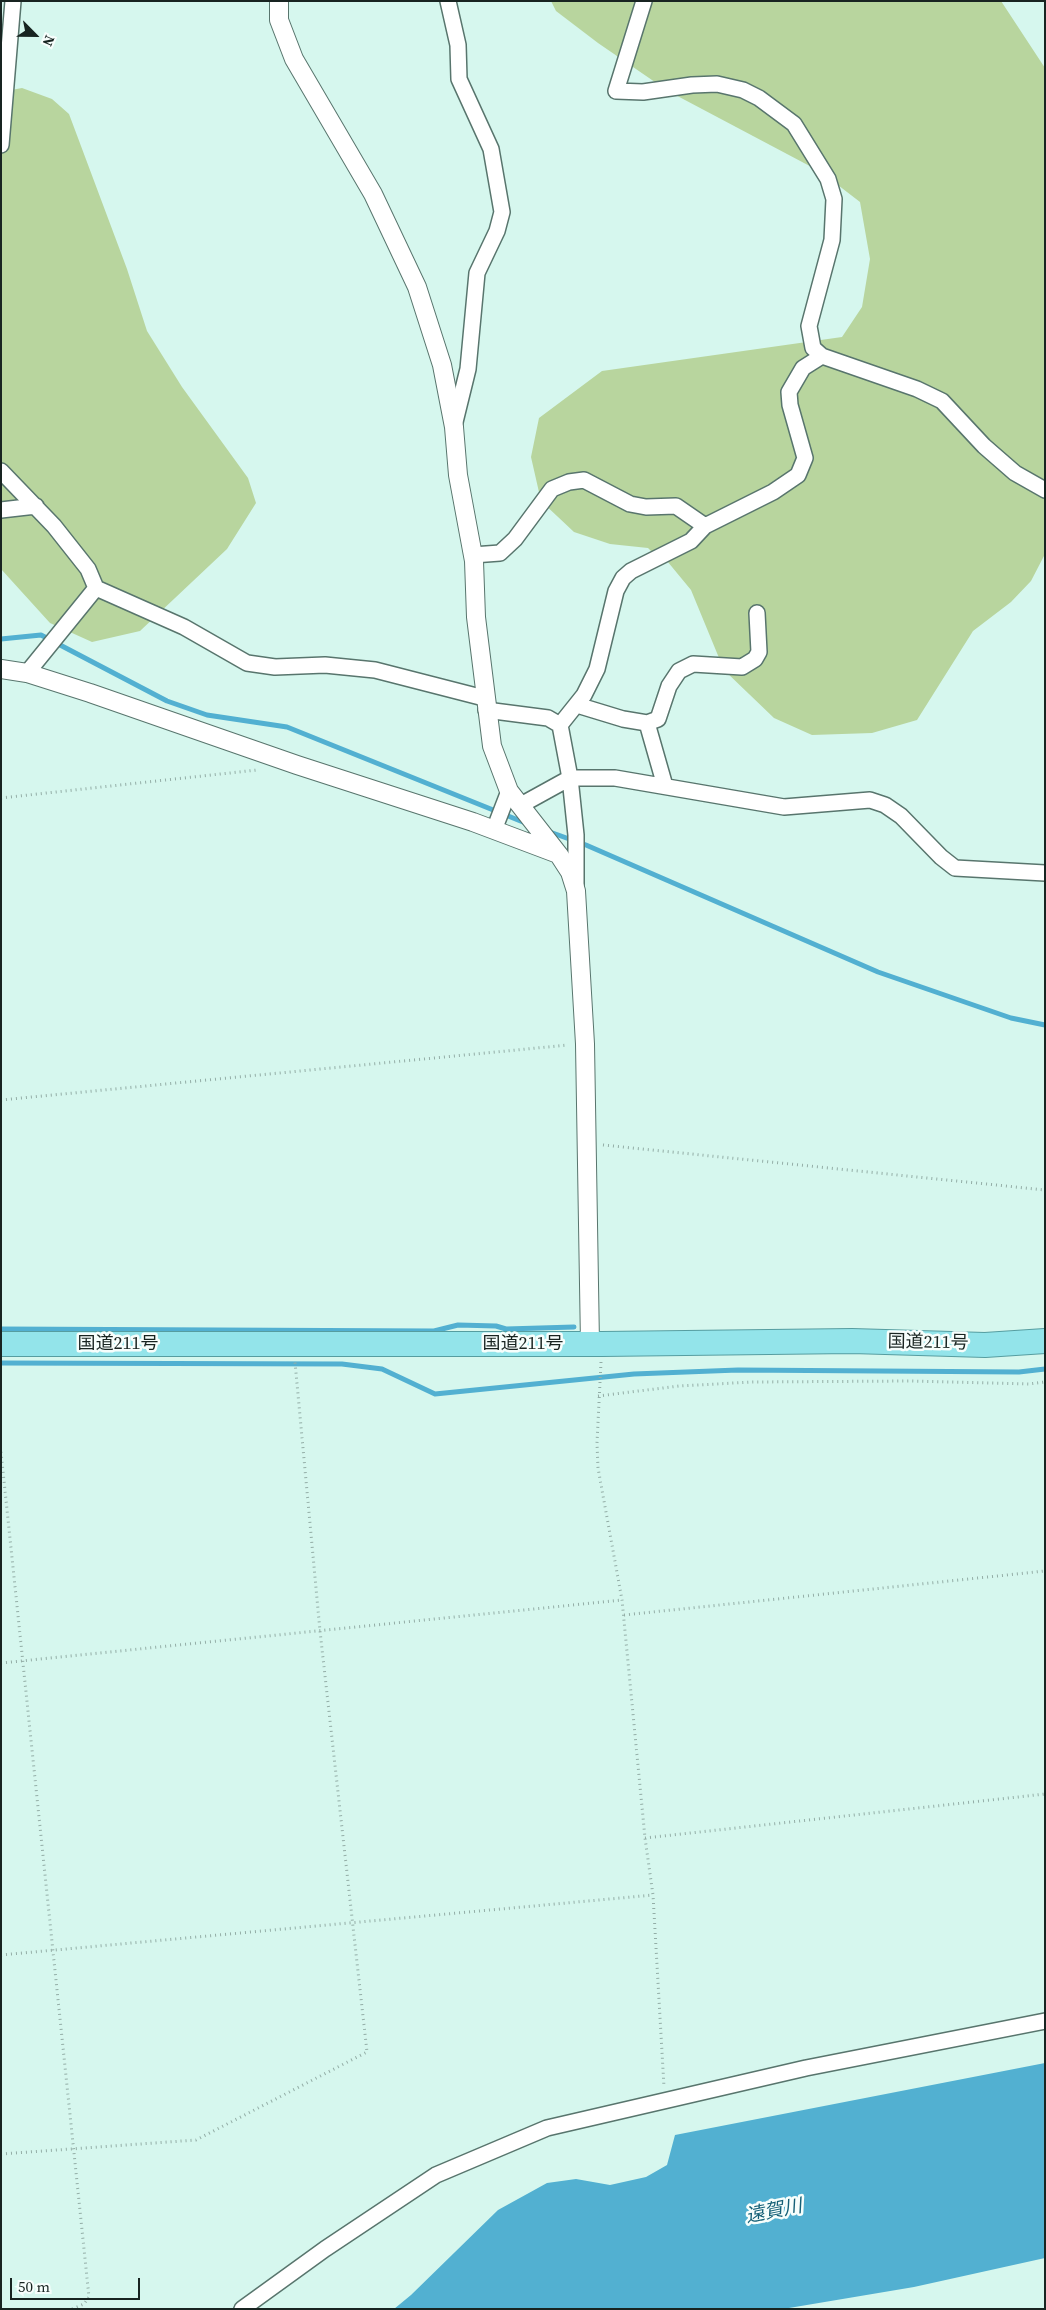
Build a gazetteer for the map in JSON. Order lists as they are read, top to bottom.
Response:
{
  "streets": {
    "highway": ["国道211号"]
  },
  "water": ["遠賀川"],
  "scale_bar": "50 m",
  "north": "bottom right"
}
